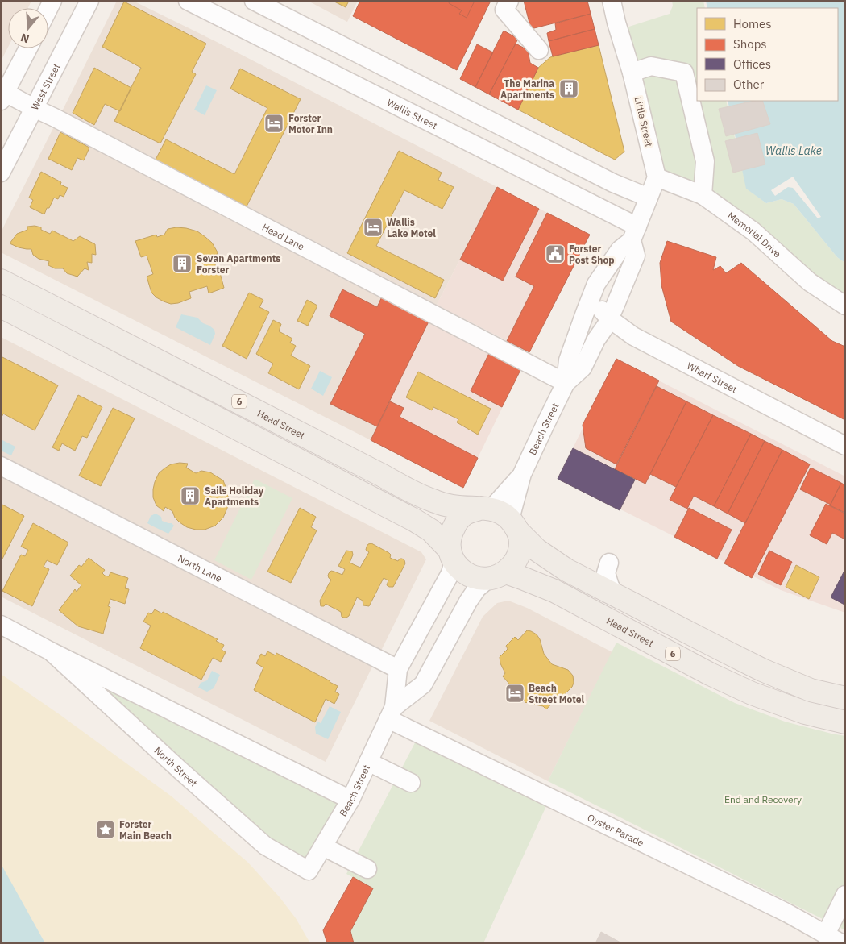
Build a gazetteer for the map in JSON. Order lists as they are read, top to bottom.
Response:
{
  "streets": {
    "main road": ["6", "Head Street"],
    "street": [
      "West Street",
      "Wallis Street",
      "Little Street",
      "Memorial Drive",
      "Head Lane",
      "Wharf Street",
      "Beach Street",
      "North Lane",
      "North Street",
      "Oyster Parade"
    ]
  },
  "crossings": [
    ["West Street", "Head Lane"],
    ["Little Street", "Memorial Drive"],
    ["Head Lane", "Beach Street"],
    ["Wharf Street", "Beach Street"],
    ["6", "Head Street"],
    ["6", "Beach Street"],
    ["Head Street", "Beach Street"],
    ["Beach Street", "North Lane"],
    ["Beach Street", "North Street"],
    ["Beach Street", "Oyster Parade"]
  ],
  "water": ["Wallis Lake"],
  "parks": ["End and Recovery"],
  "places": {
    "building": ["The Marina Apartments", "Sevan Apartments Forster", "Sails Holiday Apartments"],
    "hotel": ["Forster Motor Inn", "Wallis Lake Motel", "Beach Street Motel"],
    "public building": ["Forster Post Shop"],
    "place": ["Forster Main Beach"]
  },
  "legend": [
    "Homes",
    "Shops",
    "Offices",
    "Other"
  ],
  "north": "bottom"
}
